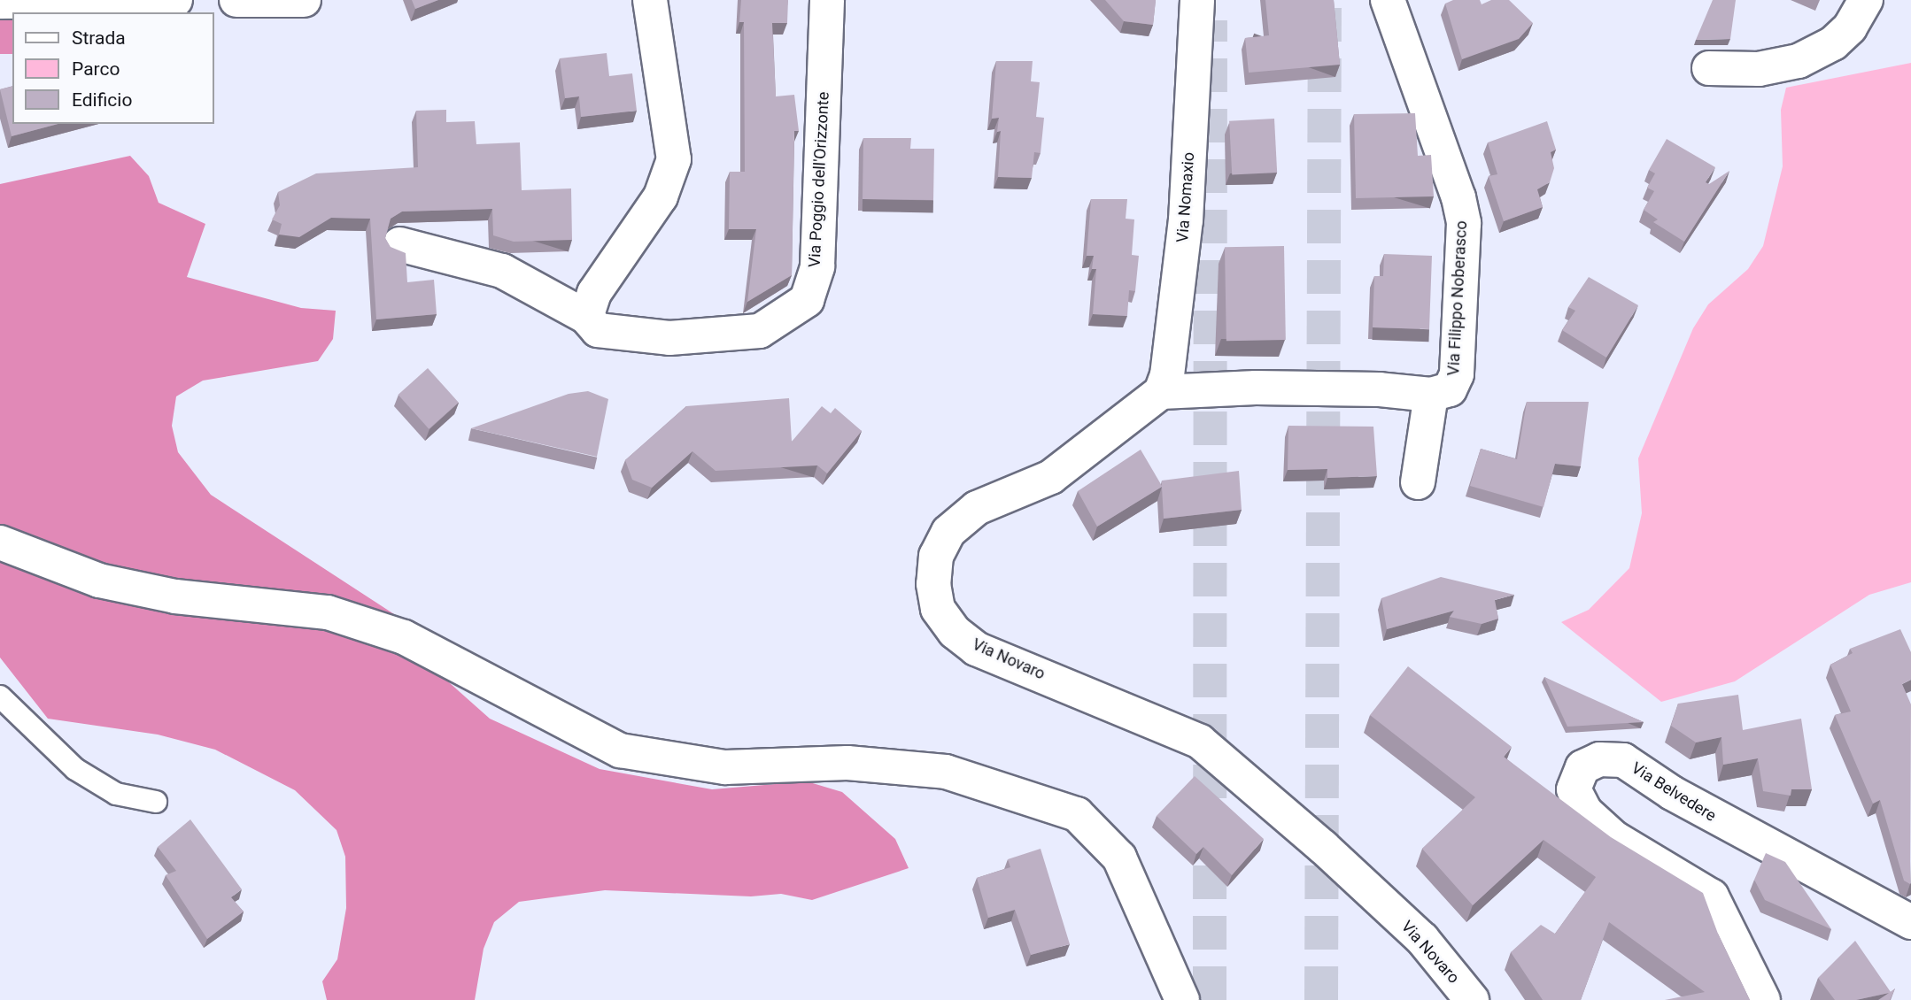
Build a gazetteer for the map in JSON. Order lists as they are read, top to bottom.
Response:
{
  "streets": {
    "street": [
      "Via Poggio dell'Orizzonte",
      "Via Nomaxio",
      "Via Filippo Noberasco",
      "Via Novaro",
      "Via Belvedere"
    ]
  },
  "crossings": [
    ["Via Nomaxio", "Via Novaro"]
  ],
  "legend": ["Strada", "Parco", "Edificio"]
}
